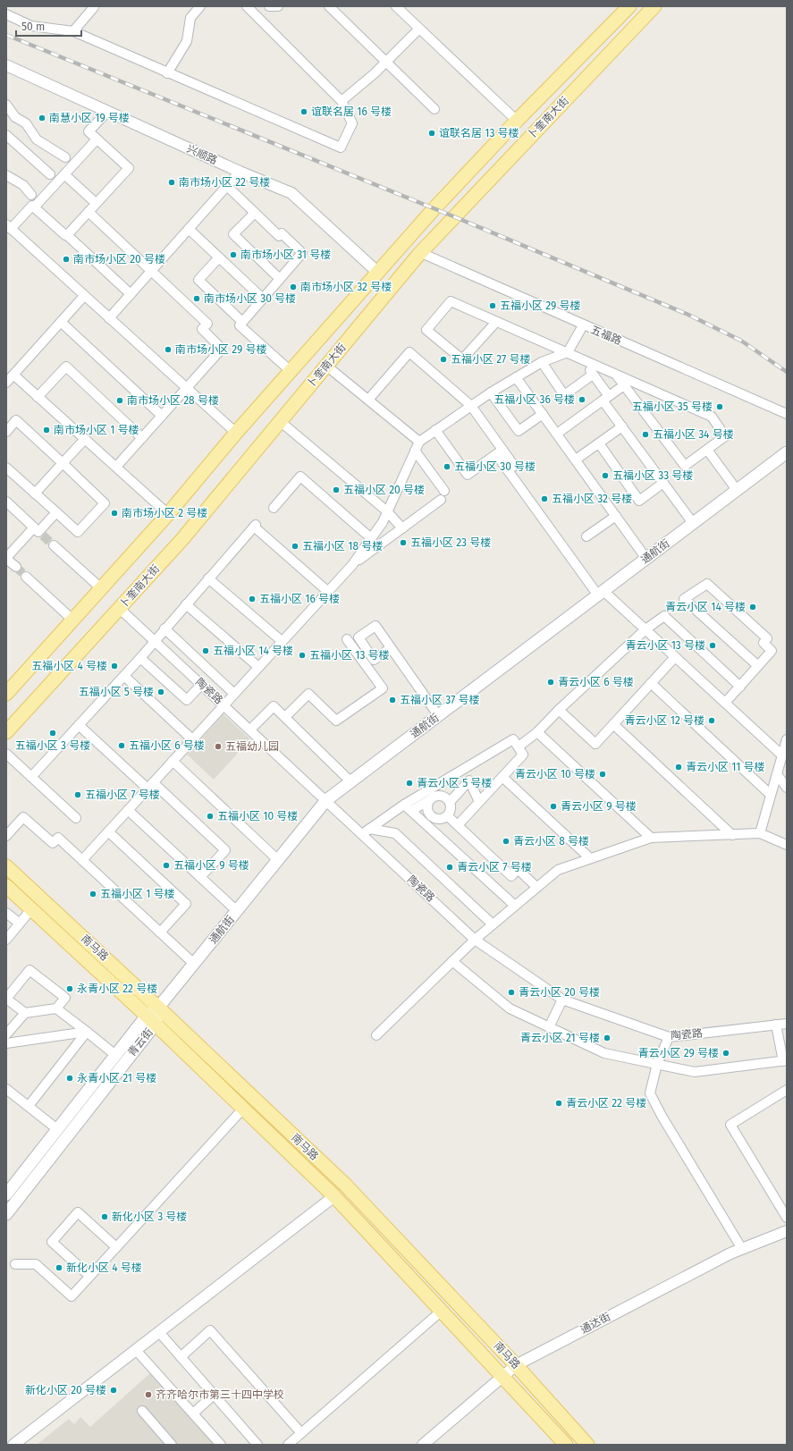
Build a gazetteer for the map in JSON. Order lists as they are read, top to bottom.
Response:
{
  "streets": {
    "main road": [
      "卜奎南大街",
      "通航街",
      "南马路",
      "青云街"
    ],
    "street": [
      "兴顺路",
      "五福路",
      "陶瓷路",
      "通达街"
    ]
  },
  "crossings": [
    ["卜奎南大街", "兴顺路"],
    ["卜奎南大街", "陶瓷路"],
    ["通航街", "陶瓷路"],
    ["通航街", "南马路"],
    ["通航街", "青云街"],
    ["南马路", "青云街"],
    ["南马路", "通达街"]
  ],
  "places": [
    "谊联名居 16 号楼",
    "南慧小区 19 号楼",
    "谊联名居 13 号楼",
    "南市场小区 22 号楼",
    "南市场小区 31 号楼",
    "南市场小区 20 号楼",
    "南市场小区 32 号楼",
    "南市场小区 30 号楼",
    "五福小区 29 号楼",
    "南市场小区 29 号楼",
    "五福小区 27 号楼",
    "五福小区 36 号楼",
    "南市场小区 28 号楼",
    "五福小区 35 号楼",
    "南市场小区 1 号楼",
    "五福小区 34 号楼",
    "五福小区 30 号楼",
    "五福小区 33 号楼",
    "五福小区 20 号楼",
    "五福小区 32 号楼",
    "南市场小区 2 号楼",
    "五福小区 23 号楼",
    "五福小区 18 号楼",
    "五福小区 16 号楼",
    "青云小区 14 号楼",
    "青云小区 13 号楼",
    "五福小区 14 号楼",
    "五福小区 13 号楼",
    "五福小区 4 号楼",
    "青云小区 6 号楼",
    "五福小区 5 号楼",
    "五福小区 37 号楼",
    "青云小区 12 号楼",
    "五福小区 3 号楼",
    "五福小区 6 号楼",
    "五福幼儿园",
    "青云小区 11 号楼",
    "青云小区 10 号楼",
    "青云小区 5 号楼",
    "五福小区 7 号楼",
    "青云小区 9 号楼",
    "五福小区 10 号楼",
    "青云小区 8 号楼",
    "五福小区 9 号楼",
    "青云小区 7 号楼",
    "五福小区 1 号楼",
    "永青小区 22 号楼",
    "青云小区 20 号楼",
    "青云小区 21 号楼",
    "青云小区 29 号楼",
    "永青小区 21 号楼",
    "青云小区 22 号楼",
    "新化小区 3 号楼",
    "新化小区 4 号楼",
    "新化小区 20 号楼",
    "齐齐哈尔市第三十四中学校"
  ],
  "scale_bar": "50 m"
}
